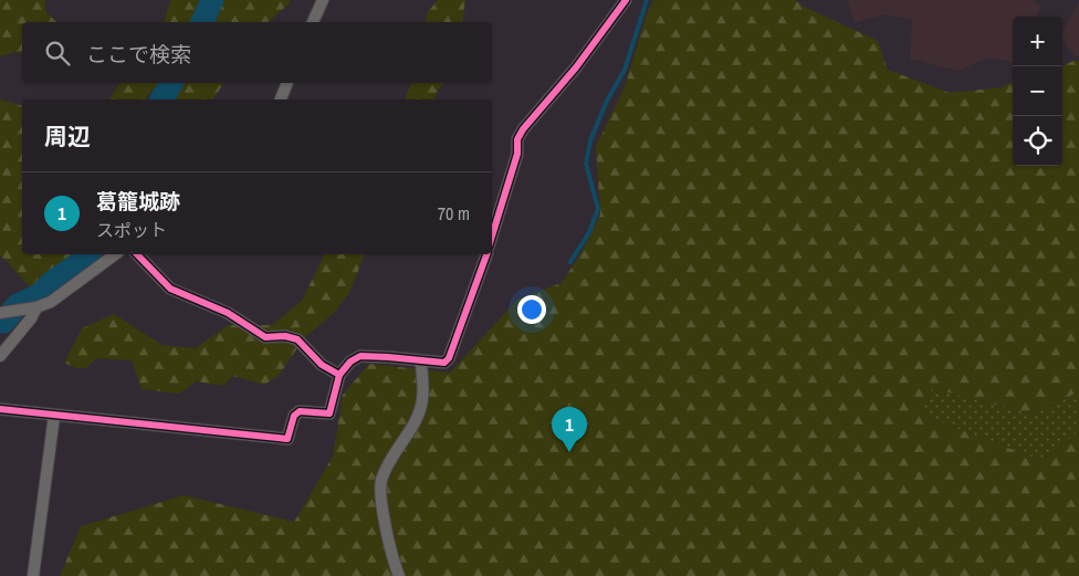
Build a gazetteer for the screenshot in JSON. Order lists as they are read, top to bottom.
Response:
{
  "page": {
    "map_buttons": ["+", "−"],
    "search": "ここで検索",
    "heading": "周辺",
    "list": [
      {
        "mark": "1",
        "name": "葛籠城跡",
        "note": "スポット",
        "value": "70 m"
      }
    ],
    "pins": "1"
  }
}
